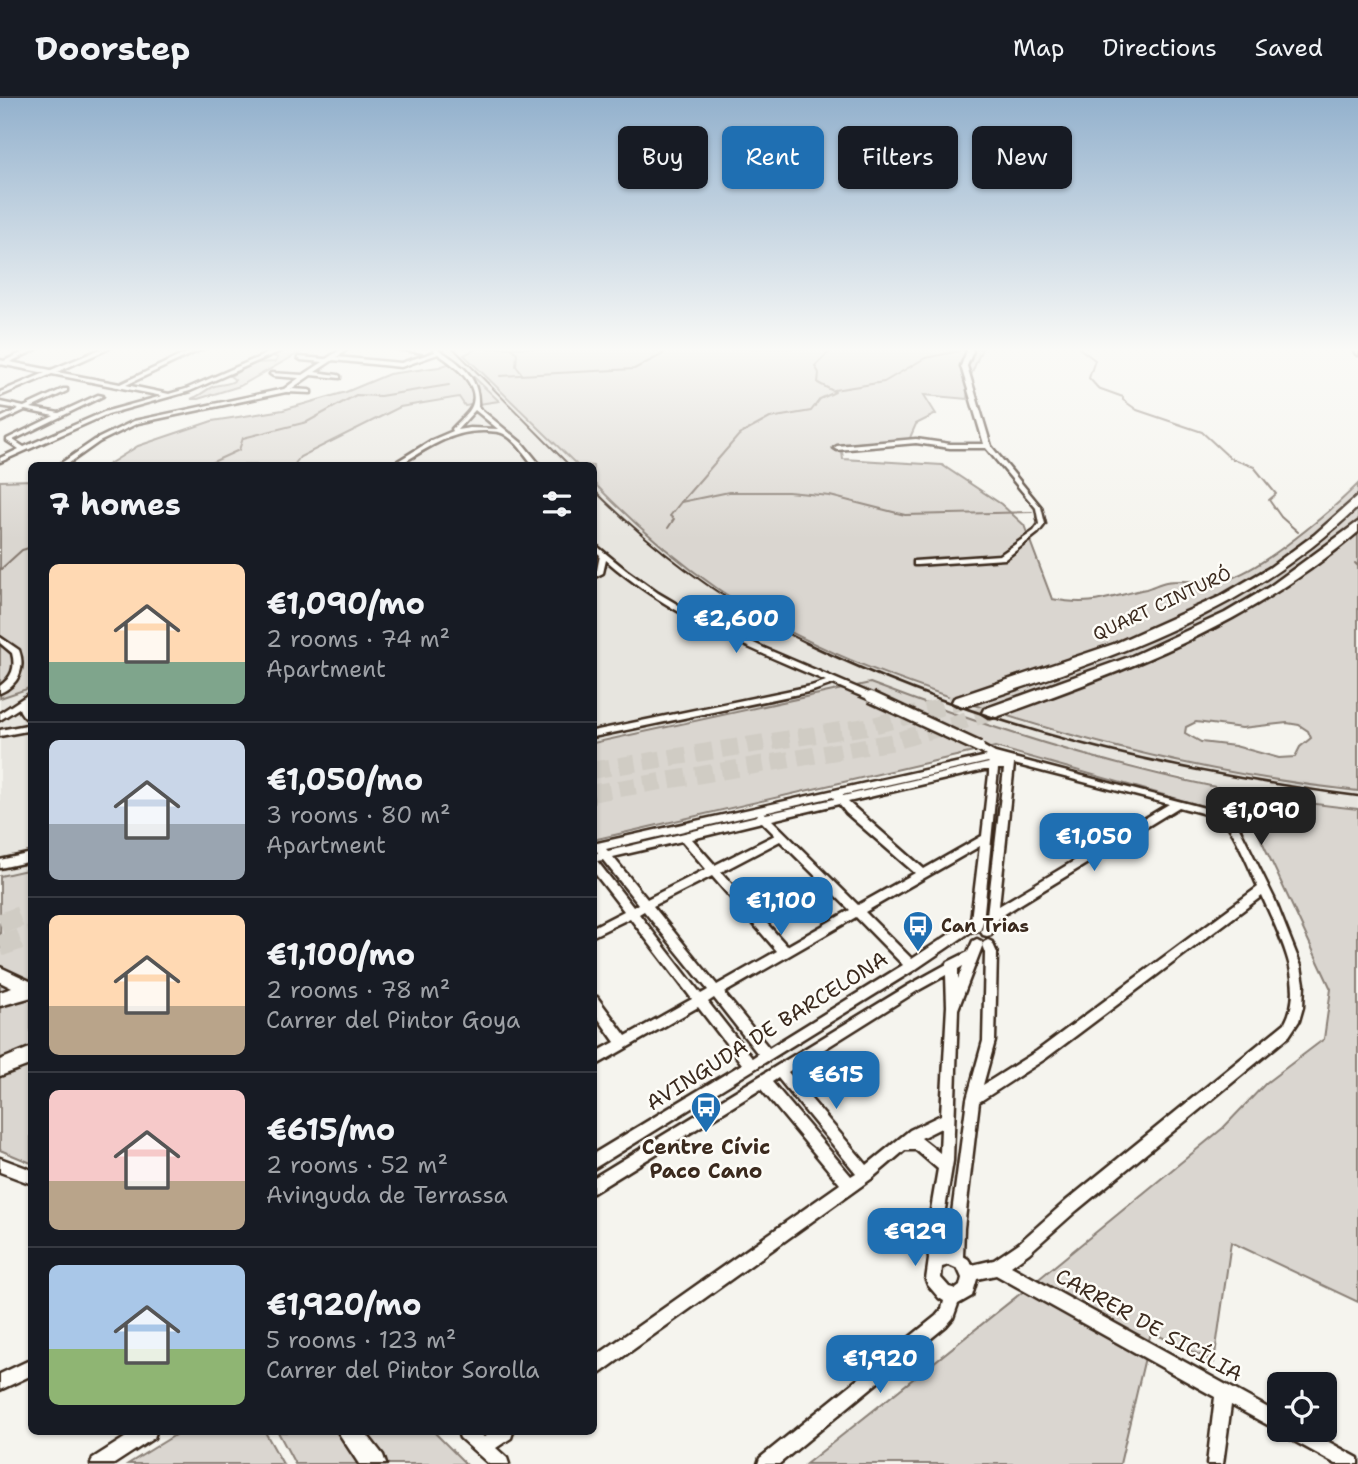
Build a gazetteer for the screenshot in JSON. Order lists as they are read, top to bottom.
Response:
{
  "streets": {
    "highway": ["QUART CINTURÓ"],
    "street": ["AVINGUDA DE BARCELONA", "CARRER DE SICÍLIA"]
  },
  "places": {
    "bus stop": ["Can Trias", "Centre Cívic Paco Cano"]
  },
  "page": {
    "header": "Doorstep",
    "nav": ["Map", "Directions", "Saved"],
    "chip": [
      "Buy",
      "Rent",
      "Filters",
      "New"
    ],
    "heading": "7 homes",
    "list": [
      {
        "name": "€1,090/mo",
        "note": "2 rooms · 74 m² · Apartment"
      },
      {
        "name": "€1,050/mo",
        "note": "3 rooms · 80 m² · Apartment"
      },
      {
        "name": "€1,100/mo",
        "note": "2 rooms · 78 m² · Carrer del Pintor Goya"
      },
      {
        "name": "€615/mo",
        "note": "2 rooms · 52 m² · Avinguda de Terrassa"
      },
      {
        "name": "€1,920/mo",
        "note": "5 rooms · 123 m² · Carrer del Pintor Sorolla"
      }
    ],
    "price": [
      "€2,600",
      "€1,090",
      "€1,050",
      "€1,100",
      "€615",
      "€929",
      "€1,920"
    ]
  }
}
